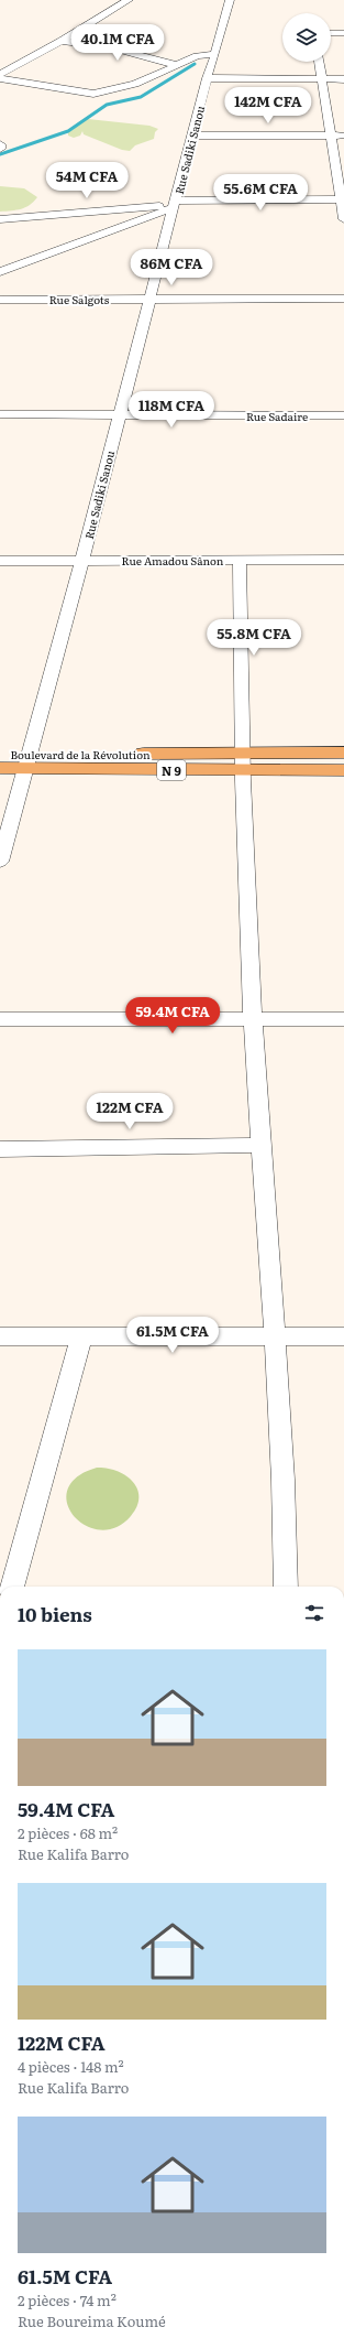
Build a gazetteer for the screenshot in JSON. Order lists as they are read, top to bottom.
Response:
{
  "streets": {
    "main road": ["Boulevard de la Révolution", "N 9"],
    "street": [
      "Rue Sadiki Sanou",
      "Rue Salgots",
      "Rue Sadaire",
      "Rue Amadou Sânon"
    ]
  },
  "crossings": [
    ["Rue Sadiki Sanou", "Rue Salgots"],
    ["Rue Sadiki Sanou", "Rue Sadaire"],
    ["Rue Sadiki Sanou", "Rue Amadou Sânon"],
    ["Rue Sadiki Sanou", "Boulevard de la Révolution"]
  ],
  "page": {
    "price": [
      "40.1M CFA",
      "142M CFA",
      "54M CFA",
      "55.6M CFA",
      "86M CFA",
      "118M CFA",
      "55.8M CFA",
      "59.4M CFA",
      "122M CFA",
      "61.5M CFA"
    ],
    "heading": "10 biens",
    "list": [
      {
        "name": "59.4M CFA",
        "note": "2 pièces · 68 m² · Rue Kalifa Barro"
      },
      {
        "name": "122M CFA",
        "note": "4 pièces · 148 m² · Rue Kalifa Barro"
      },
      {
        "name": "61.5M CFA",
        "note": "2 pièces · 74 m² · Rue Boureima Koumé"
      }
    ]
  }
}
